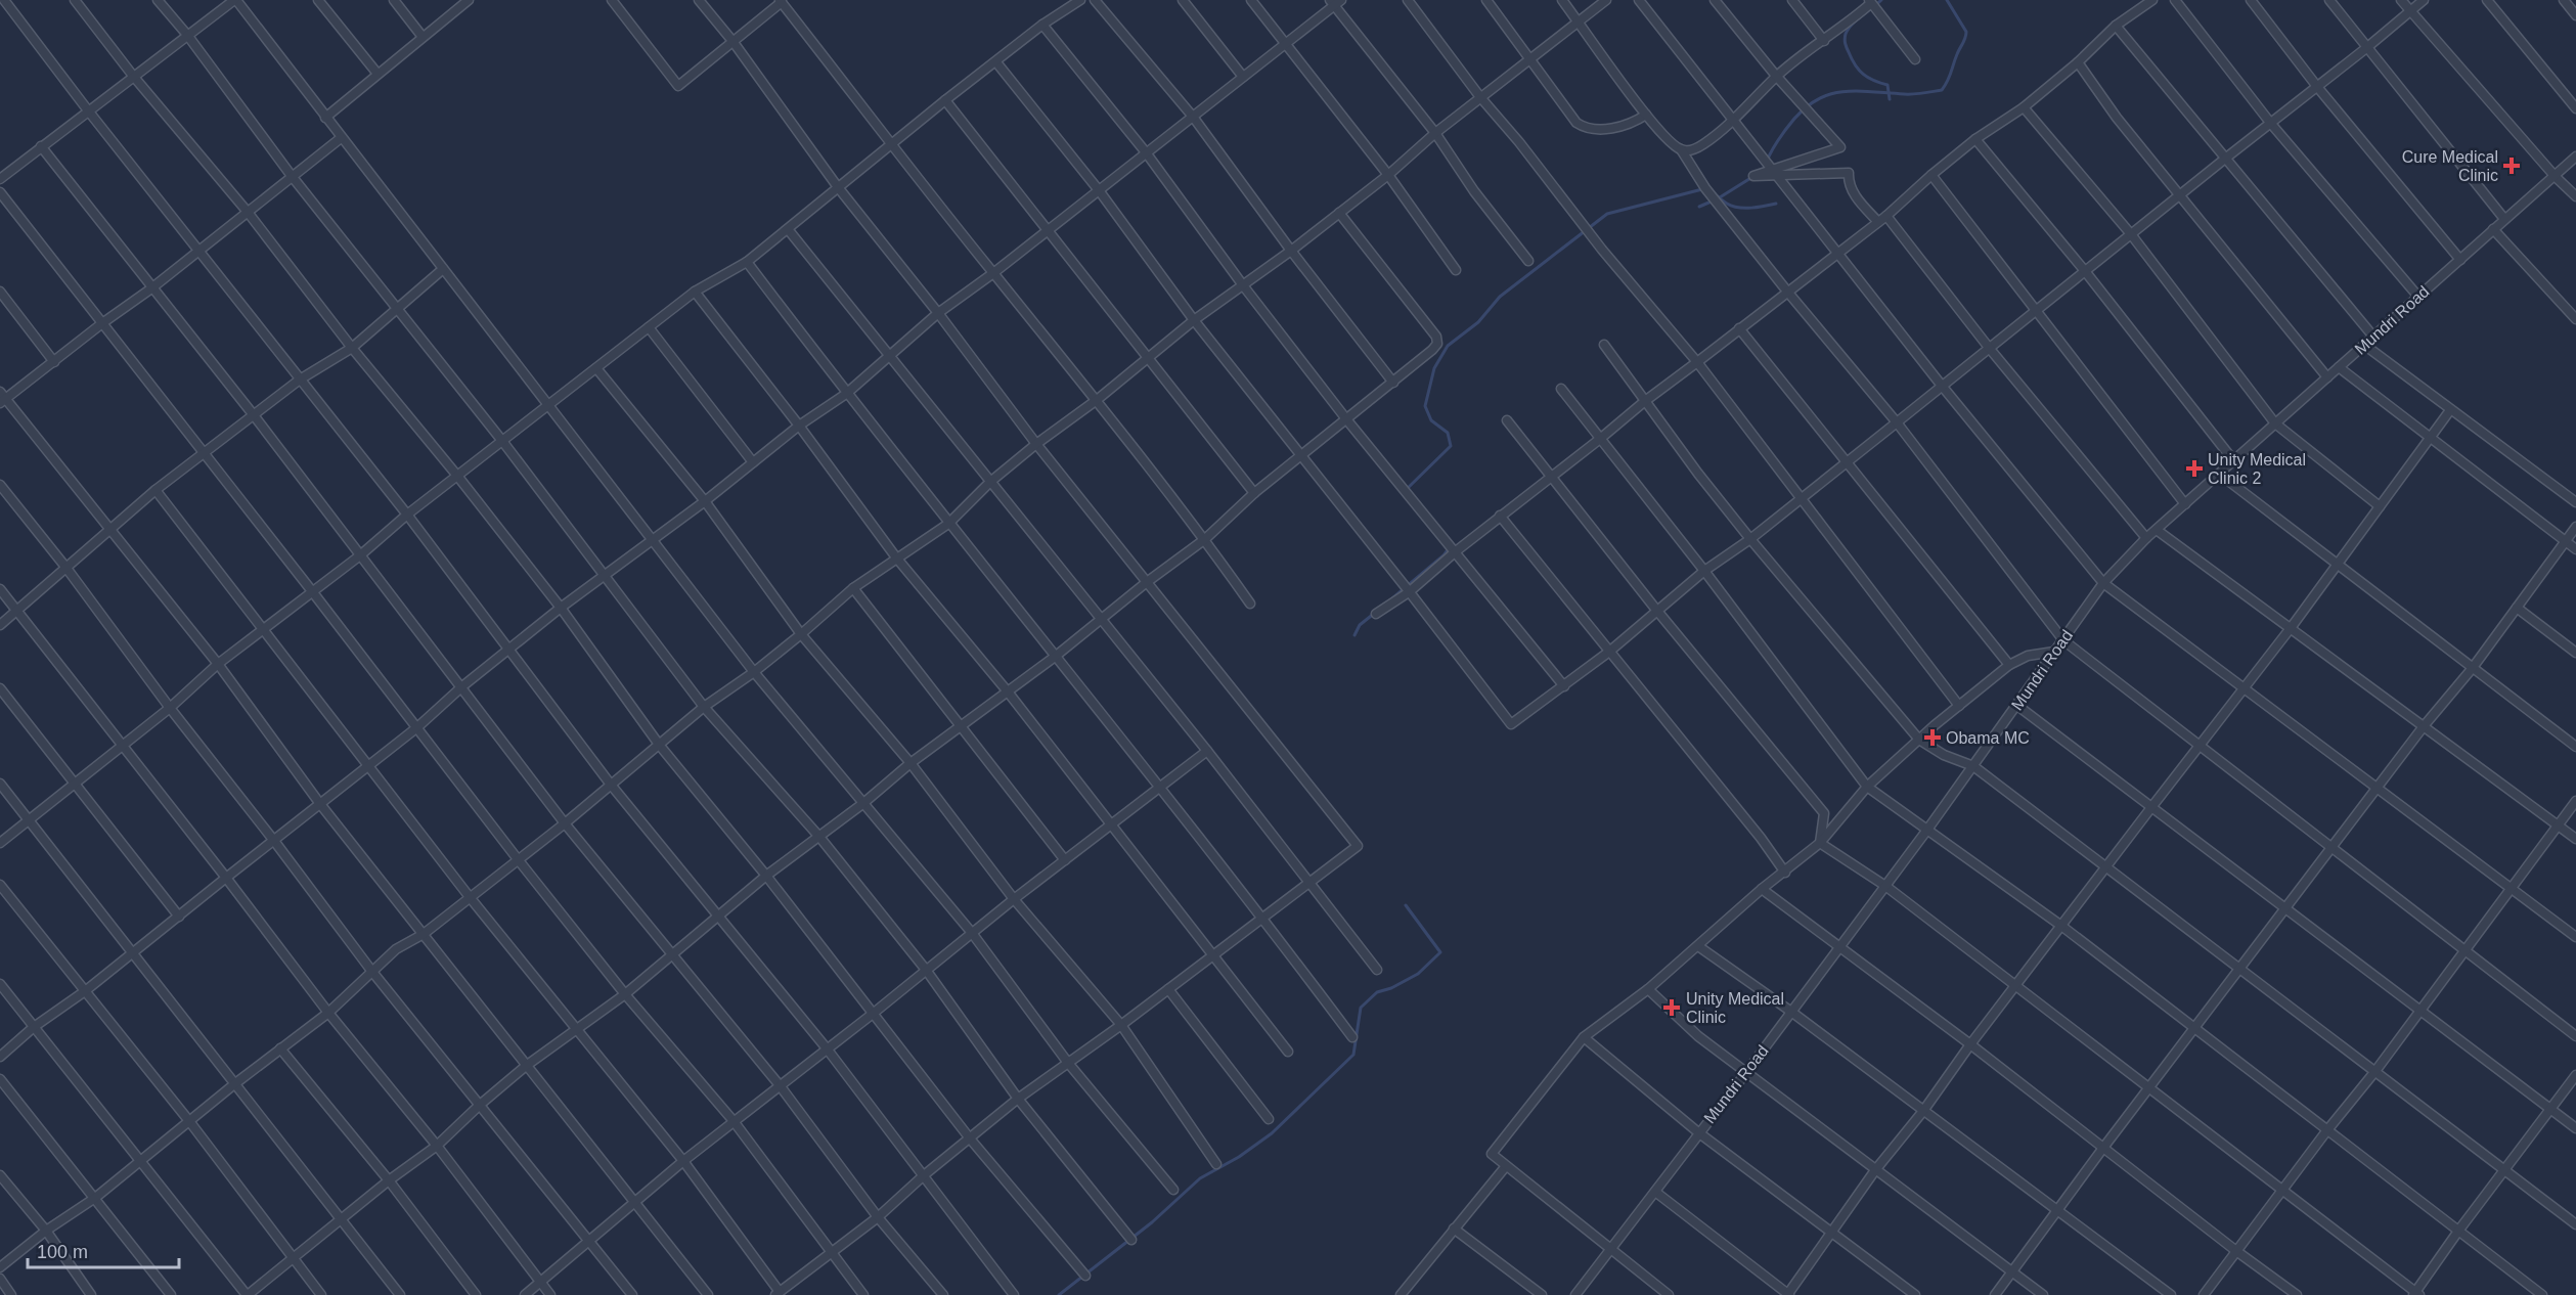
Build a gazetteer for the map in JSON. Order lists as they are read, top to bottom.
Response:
{
  "streets": {
    "street": ["Mundri Road"]
  },
  "places": {
    "health": [
      "Cure Medical Clinic",
      "Unity Medical Clinic 2",
      "Obama MC",
      "Unity Medical Clinic"
    ]
  },
  "scale_bar": "100 m"
}
